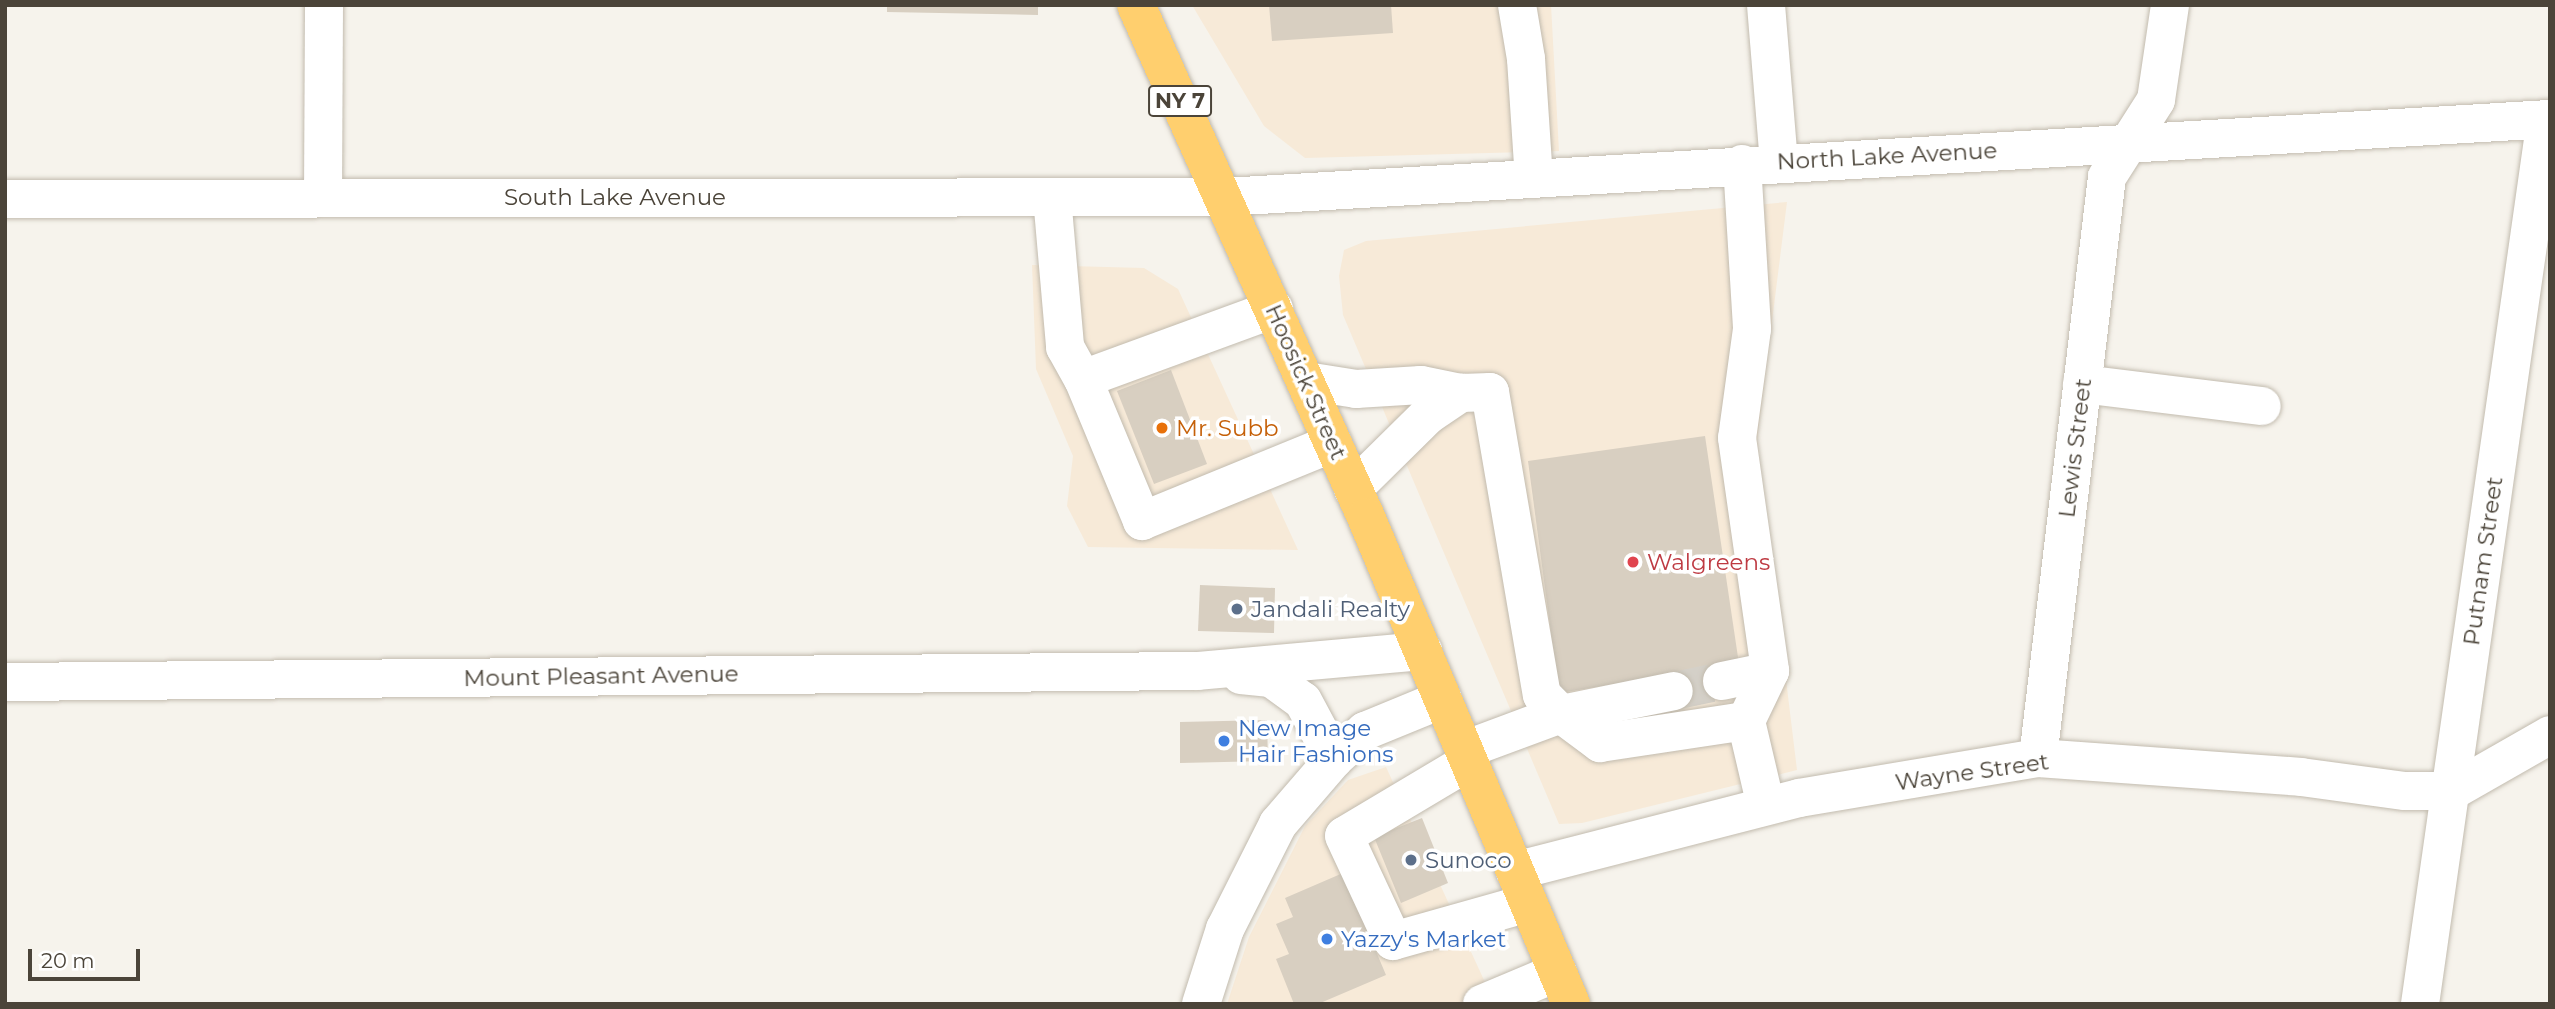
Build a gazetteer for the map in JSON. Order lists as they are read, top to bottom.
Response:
{
  "streets": {
    "highway": ["NY 7", "Hoosick Street"],
    "street": [
      "North Lake Avenue",
      "South Lake Avenue",
      "Lewis Street",
      "Putnam Street",
      "Mount Pleasant Avenue",
      "Wayne Street"
    ]
  },
  "crossings": [
    ["NY 7", "Hoosick Street"],
    ["NY 7", "Wayne Street"],
    ["North Lake Avenue", "South Lake Avenue"],
    ["North Lake Avenue", "Hoosick Street"],
    ["North Lake Avenue", "Lewis Street"],
    ["North Lake Avenue", "Putnam Street"],
    ["South Lake Avenue", "Hoosick Street"],
    ["Hoosick Street", "Mount Pleasant Avenue"],
    ["Lewis Street", "Wayne Street"],
    ["Putnam Street", "Wayne Street"]
  ],
  "places": [
    "Mr. Subb",
    "Walgreens",
    "Jandali Realty",
    "New Image Hair Fashions",
    "Sunoco",
    "Yazzy's Market"
  ],
  "scale_bar": "20 m"
}
